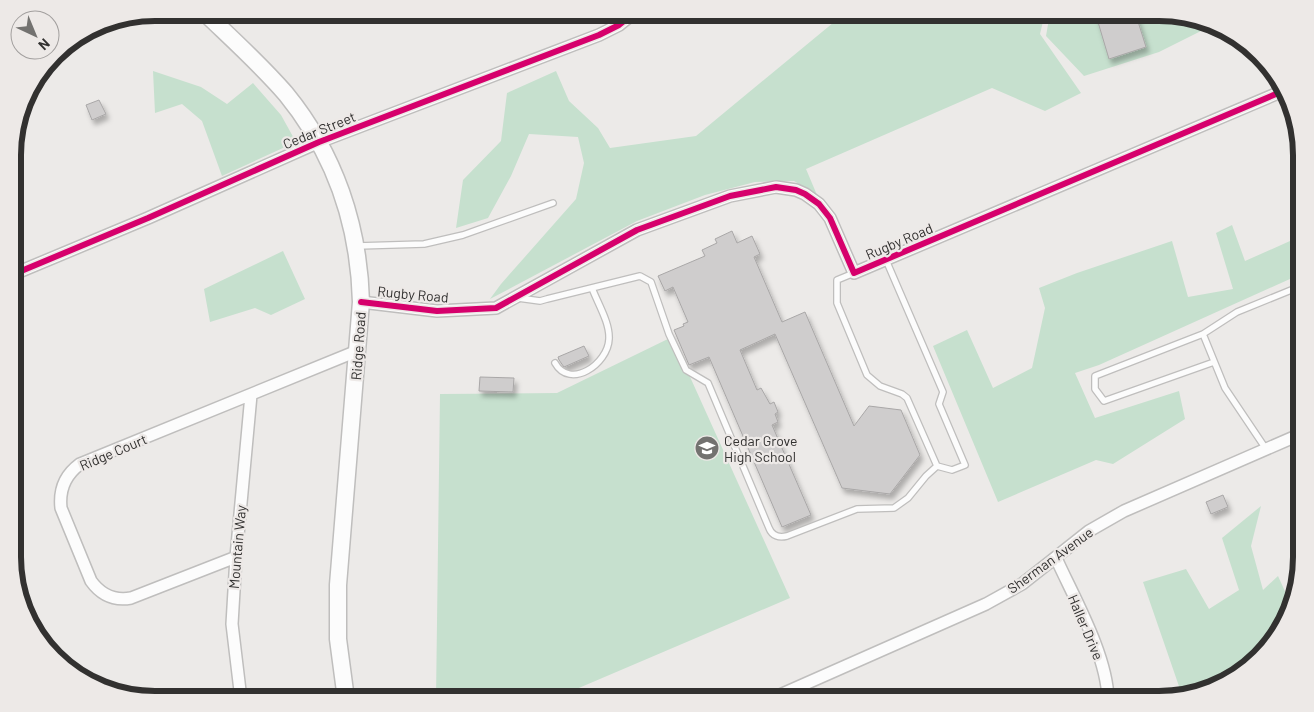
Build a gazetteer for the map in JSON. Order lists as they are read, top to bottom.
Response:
{
  "streets": {
    "main road": ["Ridge Road"],
    "street": [
      "Cedar Street",
      "Rugby Road",
      "Ridge Court",
      "Mountain Way",
      "Sherman Avenue",
      "Haller Drive"
    ]
  },
  "crossings": [
    ["Cedar Street", "Ridge Road"],
    ["Rugby Road", "Ridge Road"],
    ["Ridge Road", "Ridge Court"],
    ["Ridge Court", "Mountain Way"],
    ["Sherman Avenue", "Haller Drive"]
  ],
  "places": {
    "school or university": ["Cedar Grove High School"]
  },
  "north": "bottom right"
}
